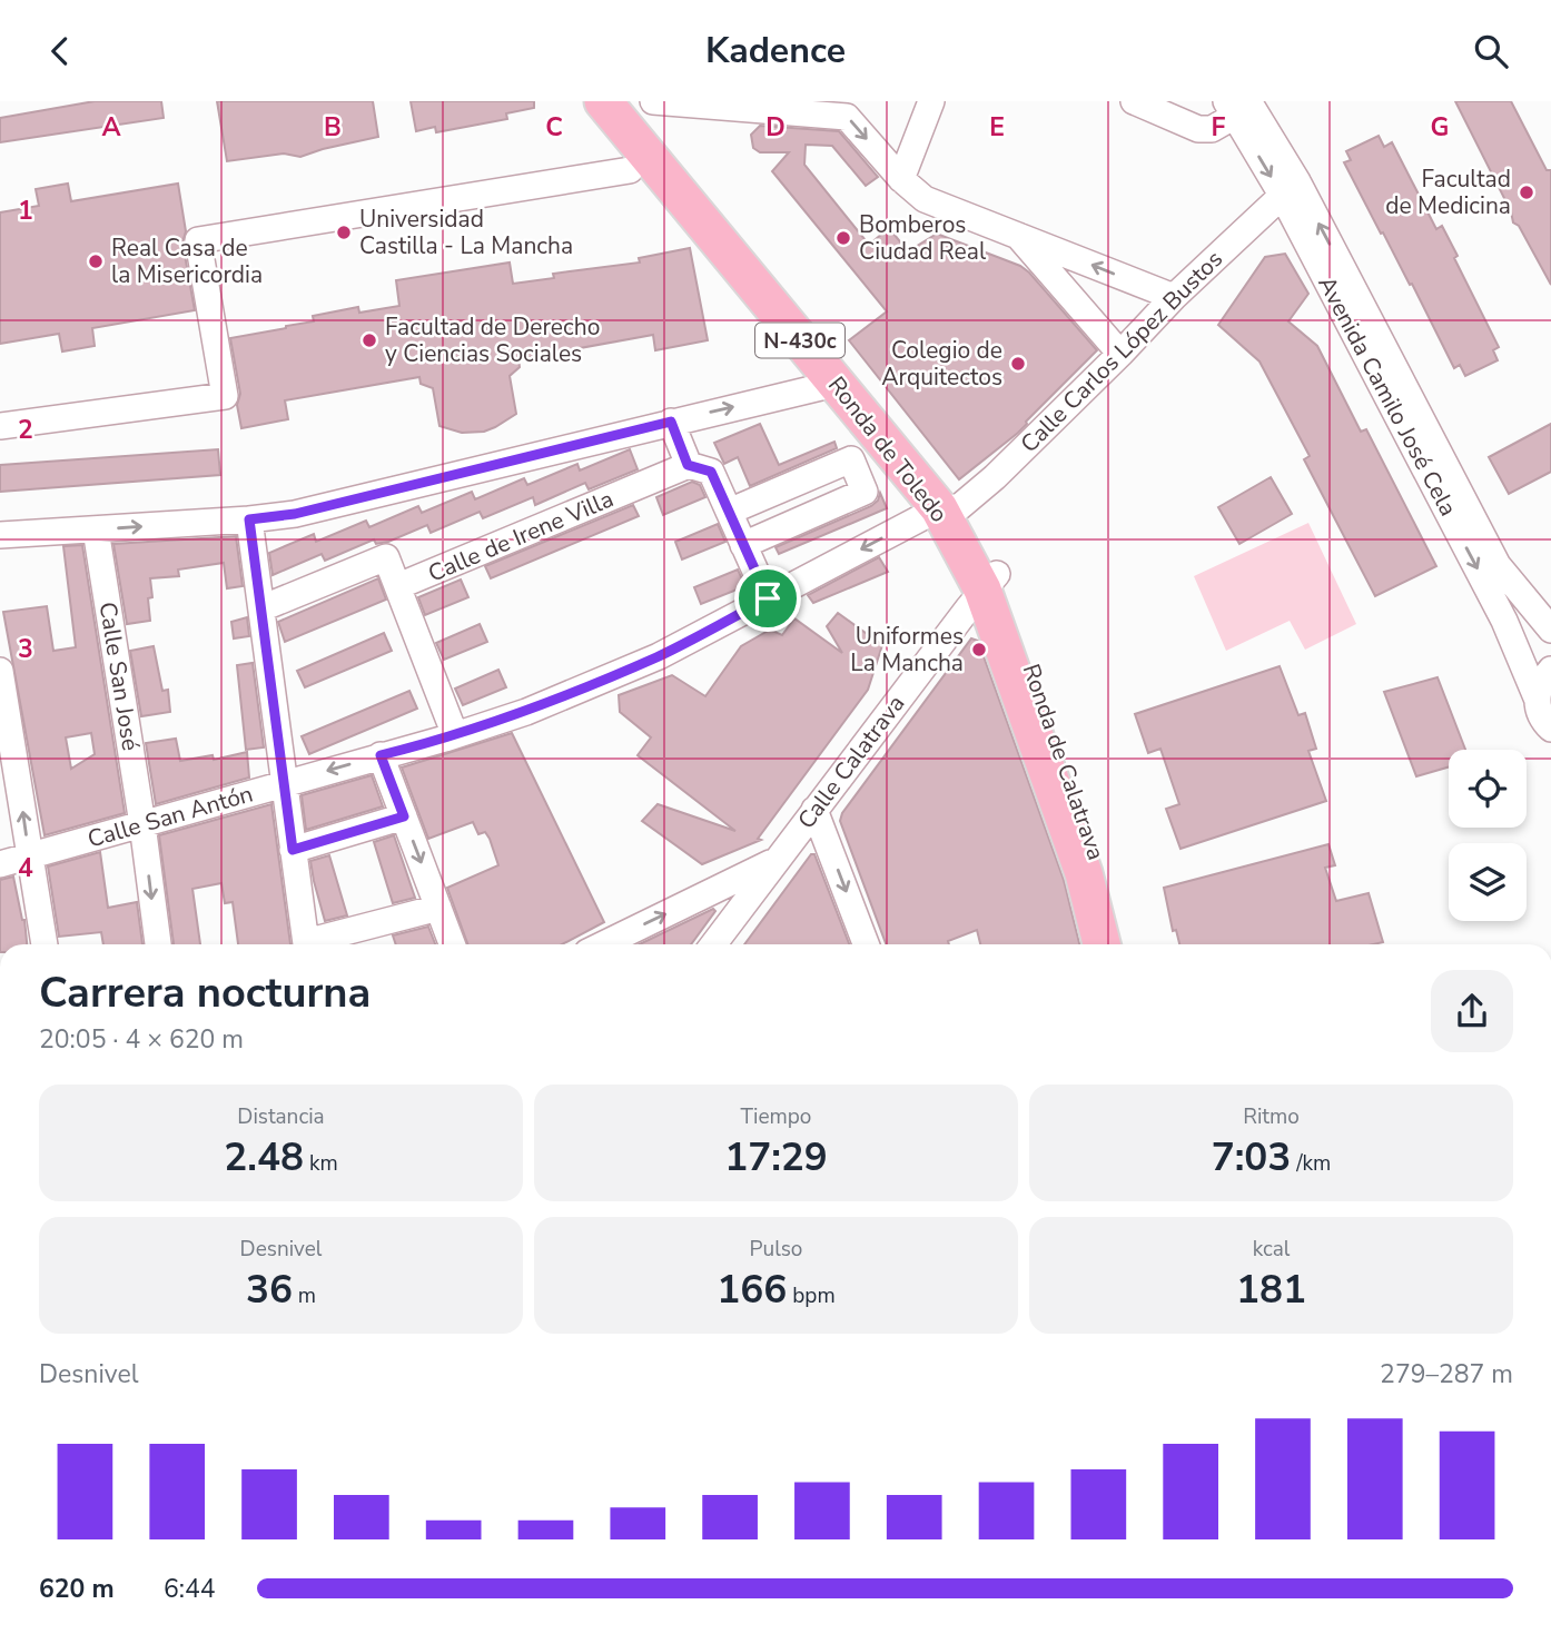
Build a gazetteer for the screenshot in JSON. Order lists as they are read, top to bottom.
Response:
{
  "streets": {
    "highway": ["N-430c", "Ronda de Toledo", "Ronda de Calatrava"],
    "street": [
      "Calle Carlos López Bustos",
      "Avenida Camilo José Cela",
      "Calle de Irene Villa",
      "Calle San José",
      "Calle Calatrava",
      "Calle San Antón"
    ]
  },
  "crossings": [
    ["Calle Carlos López Bustos", "Avenida Camilo José Cela"],
    ["Calle Carlos López Bustos", "Ronda de Toledo"],
    ["Calle Carlos López Bustos", "Calle San Antón"],
    ["Ronda de Toledo", "Calle Calatrava"],
    ["Ronda de Toledo", "Ronda de Calatrava"],
    ["Ronda de Toledo", "Calle San Antón"],
    ["Calle de Irene Villa", "Calle San Antón"],
    ["Calle San José", "Calle San Antón"],
    ["Calle Calatrava", "Ronda de Calatrava"]
  ],
  "places": [
    "Facultad de Medicina",
    "Universidad Castilla - La Mancha",
    "Bomberos Ciudad Real",
    "Real Casa de la Misericordia",
    "Facultad de Derecho y Ciencias Sociales",
    "Colegio de Arquitectos",
    "Uniformes La Mancha"
  ],
  "page": {
    "header": "Kadence",
    "heading": ["Carrera nocturna", "20:05 · 4 × 620 m"],
    "stats": [
      ["Distancia", "2.48 km"],
      ["Tiempo", "17:29"],
      ["Ritmo", "7:03 /km"],
      ["Desnivel", "36 m"],
      ["Pulso", "166 bpm"],
      ["kcal", "181"]
    ],
    "chart": ["Desnivel", "279–287 m"],
    "list": [
      {
        "name": "620 m",
        "note": "6:44"
      }
    ]
  },
  "grid": {
    "columns": [
      "A",
      "B",
      "C",
      "D",
      "E",
      "F",
      "G"
    ],
    "rows": [
      "1",
      "2",
      "3",
      "4"
    ]
  }
}
